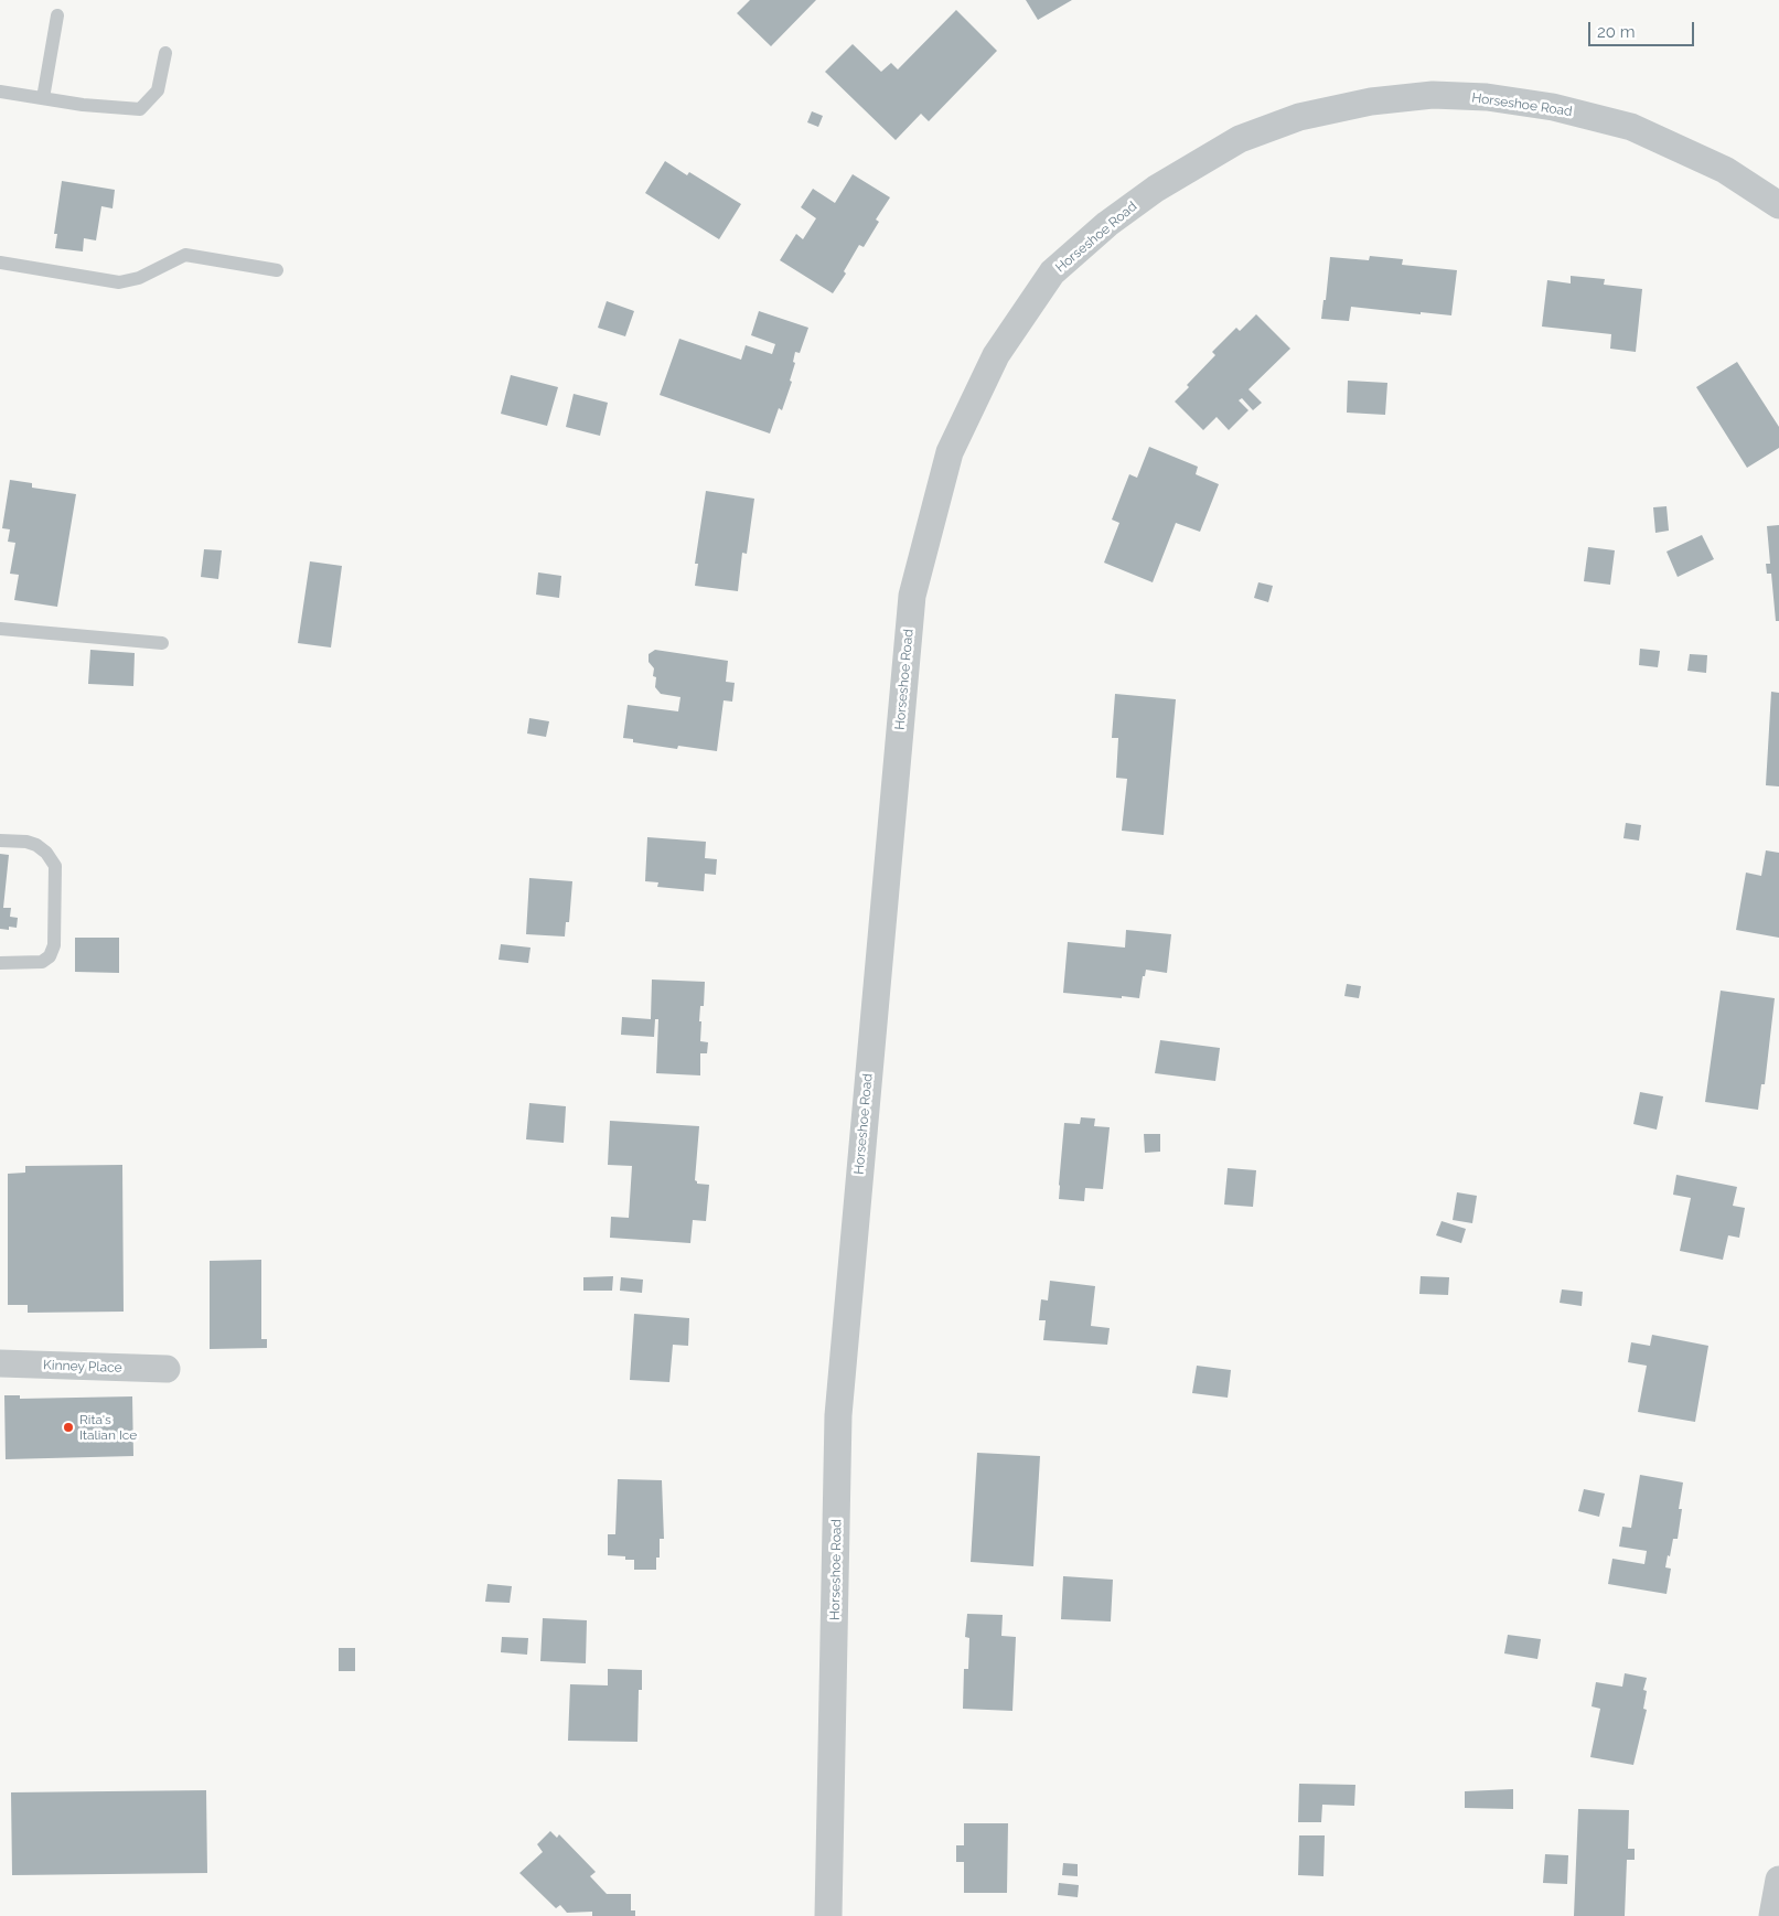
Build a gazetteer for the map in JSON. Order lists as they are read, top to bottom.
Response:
{
  "streets": {
    "street": ["Horseshoe Road", "Kinney Place"]
  },
  "places": ["Rita's Italian Ice"],
  "scale_bar": "20 m"
}
